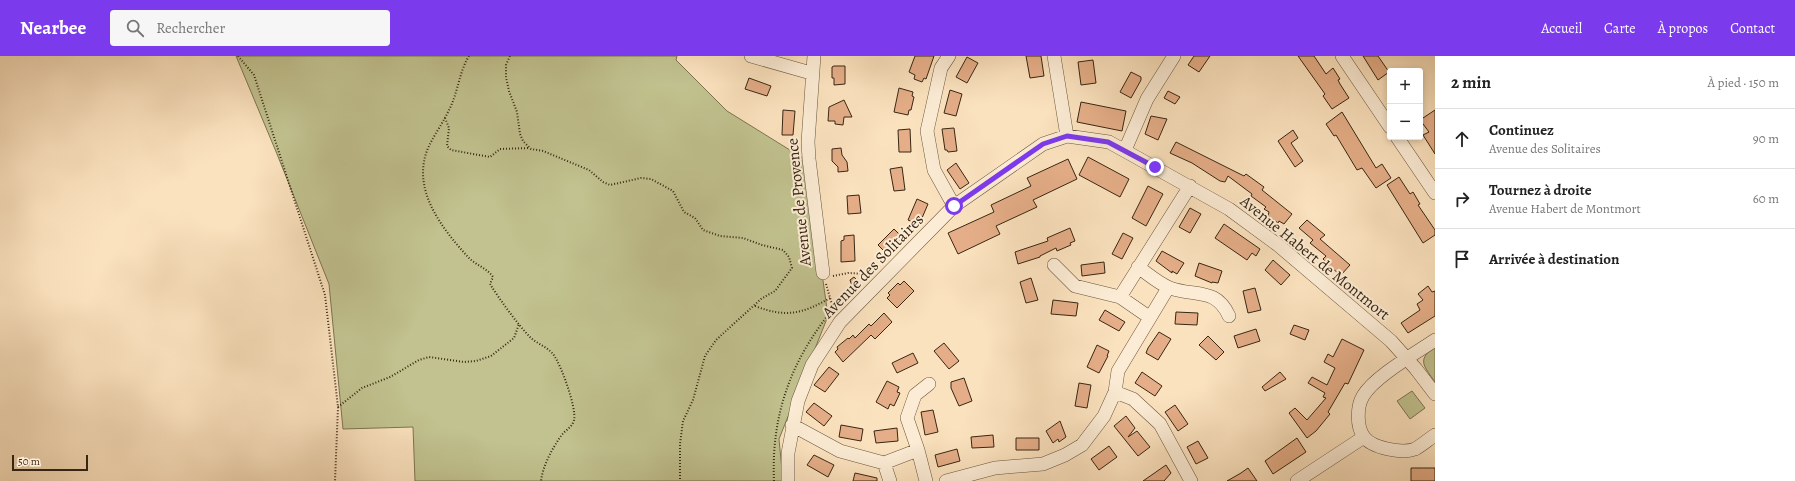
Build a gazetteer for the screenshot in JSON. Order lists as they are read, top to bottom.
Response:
{
  "streets": {
    "street": ["Avenue de Provence", "Avenue Habert de Montmort", "Avenue des Solitaires"]
  },
  "crossings": [
    ["Avenue Habert de Montmort", "Avenue des Solitaires"]
  ],
  "scale_bar": "50 m",
  "page": {
    "header": "Nearbee",
    "search": "Rechercher",
    "nav": [
      "Accueil",
      "Carte",
      "À propos",
      "Contact"
    ],
    "heading": ["2 min", "À pied · 150 m"],
    "map_buttons": ["+", "−"],
    "list": [
      ["Continuez", "Avenue des Solitaires", "90 m"],
      ["Tournez à droite", "Avenue Habert de Montmort", "60 m"],
      "Arrivée à destination"
    ],
    "scale": "50 m"
  }
}
